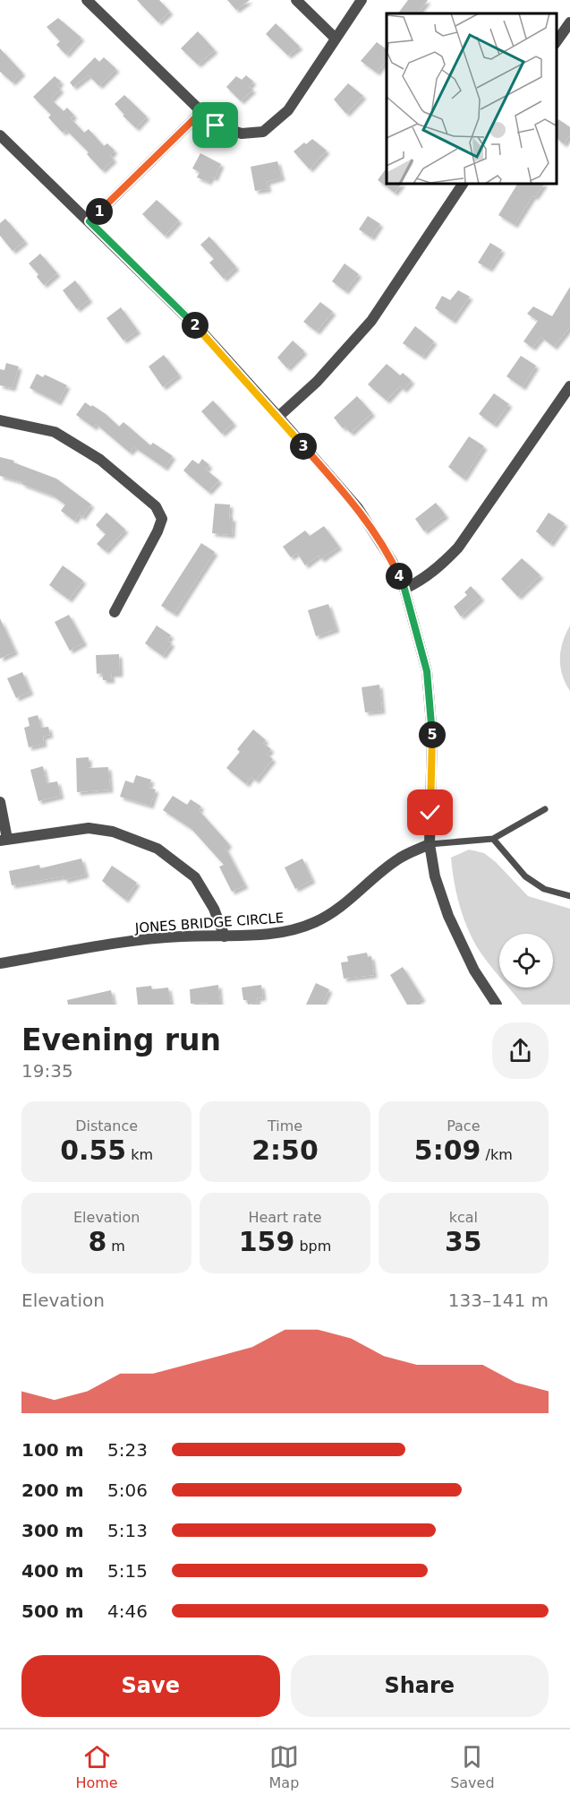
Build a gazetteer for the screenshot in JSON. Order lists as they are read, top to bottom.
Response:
{
  "streets": {
    "street": ["JONES BRIDGE CIRCLE"]
  },
  "page": {
    "pins": [
      "1",
      "2",
      "3",
      "4",
      "5"
    ],
    "heading": ["Evening run", "19:35"],
    "stats": [
      ["Distance", "0.55 km"],
      ["Time", "2:50"],
      ["Pace", "5:09 /km"],
      ["Elevation", "8 m"],
      ["Heart rate", "159 bpm"],
      ["kcal", "35"]
    ],
    "chart": ["Elevation", "133–141 m"],
    "list": [
      {
        "name": "100 m",
        "note": "5:23"
      },
      {
        "name": "200 m",
        "note": "5:06"
      },
      {
        "name": "300 m",
        "note": "5:13"
      },
      {
        "name": "400 m",
        "note": "5:15"
      },
      {
        "name": "500 m",
        "note": "4:46"
      }
    ],
    "buttons": ["Save", "Share"],
    "tabs": ["Home", "Map", "Saved"]
  }
}
